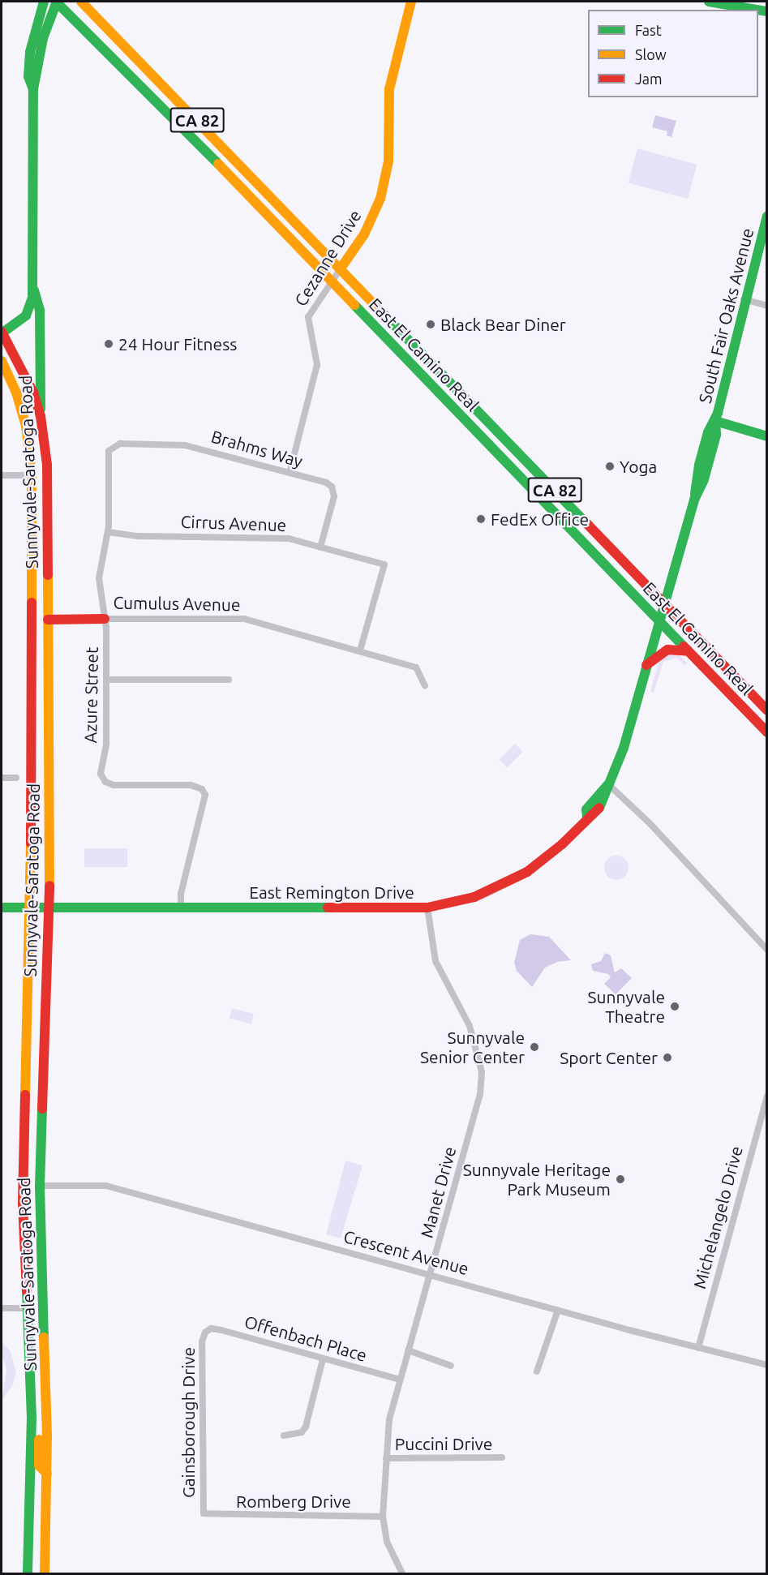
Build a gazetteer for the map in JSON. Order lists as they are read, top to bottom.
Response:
{
  "streets": {
    "main road": [
      "CA 82",
      "Cezanne Drive",
      "South Fair Oaks Avenue",
      "East El Camino Real",
      "Sunnyvale-Saratoga Road",
      "Cumulus Avenue",
      "East Remington Drive"
    ],
    "street": [
      "Brahms Way",
      "Cirrus Avenue",
      "Azure Street",
      "Manet Drive",
      "Michelangelo Drive",
      "Crescent Avenue",
      "Offenbach Place",
      "Gainsborough Drive",
      "Puccini Drive",
      "Romberg Drive"
    ]
  },
  "crossings": [
    ["Cezanne Drive", "East El Camino Real"],
    ["Cezanne Drive", "Brahms Way"],
    ["South Fair Oaks Avenue", "East El Camino Real"],
    ["South Fair Oaks Avenue", "East Remington Drive"],
    ["East El Camino Real", "Sunnyvale-Saratoga Road"],
    ["East El Camino Real", "East Remington Drive"],
    ["Brahms Way", "Cirrus Avenue"],
    ["Brahms Way", "Azure Street"],
    ["Sunnyvale-Saratoga Road", "Cumulus Avenue"],
    ["Sunnyvale-Saratoga Road", "East Remington Drive"],
    ["Sunnyvale-Saratoga Road", "Crescent Avenue"],
    ["Cirrus Avenue", "Cumulus Avenue"],
    ["Cirrus Avenue", "Azure Street"],
    ["Cumulus Avenue", "Azure Street"],
    ["Azure Street", "East Remington Drive"],
    ["East Remington Drive", "Manet Drive"],
    ["Manet Drive", "Crescent Avenue"],
    ["Manet Drive", "Offenbach Place"],
    ["Manet Drive", "Puccini Drive"],
    ["Manet Drive", "Romberg Drive"],
    ["Michelangelo Drive", "Crescent Avenue"],
    ["Offenbach Place", "Gainsborough Drive"],
    ["Gainsborough Drive", "Romberg Drive"]
  ],
  "places": [
    "Black Bear Diner",
    "24 Hour Fitness",
    "Yoga",
    "FedEx Office",
    "Sunnyvale Theatre",
    "Sunnyvale Senior Center",
    "Sport Center",
    "Sunnyvale Heritage Park Museum"
  ],
  "legend": ["Fast", "Slow", "Jam"]
}
